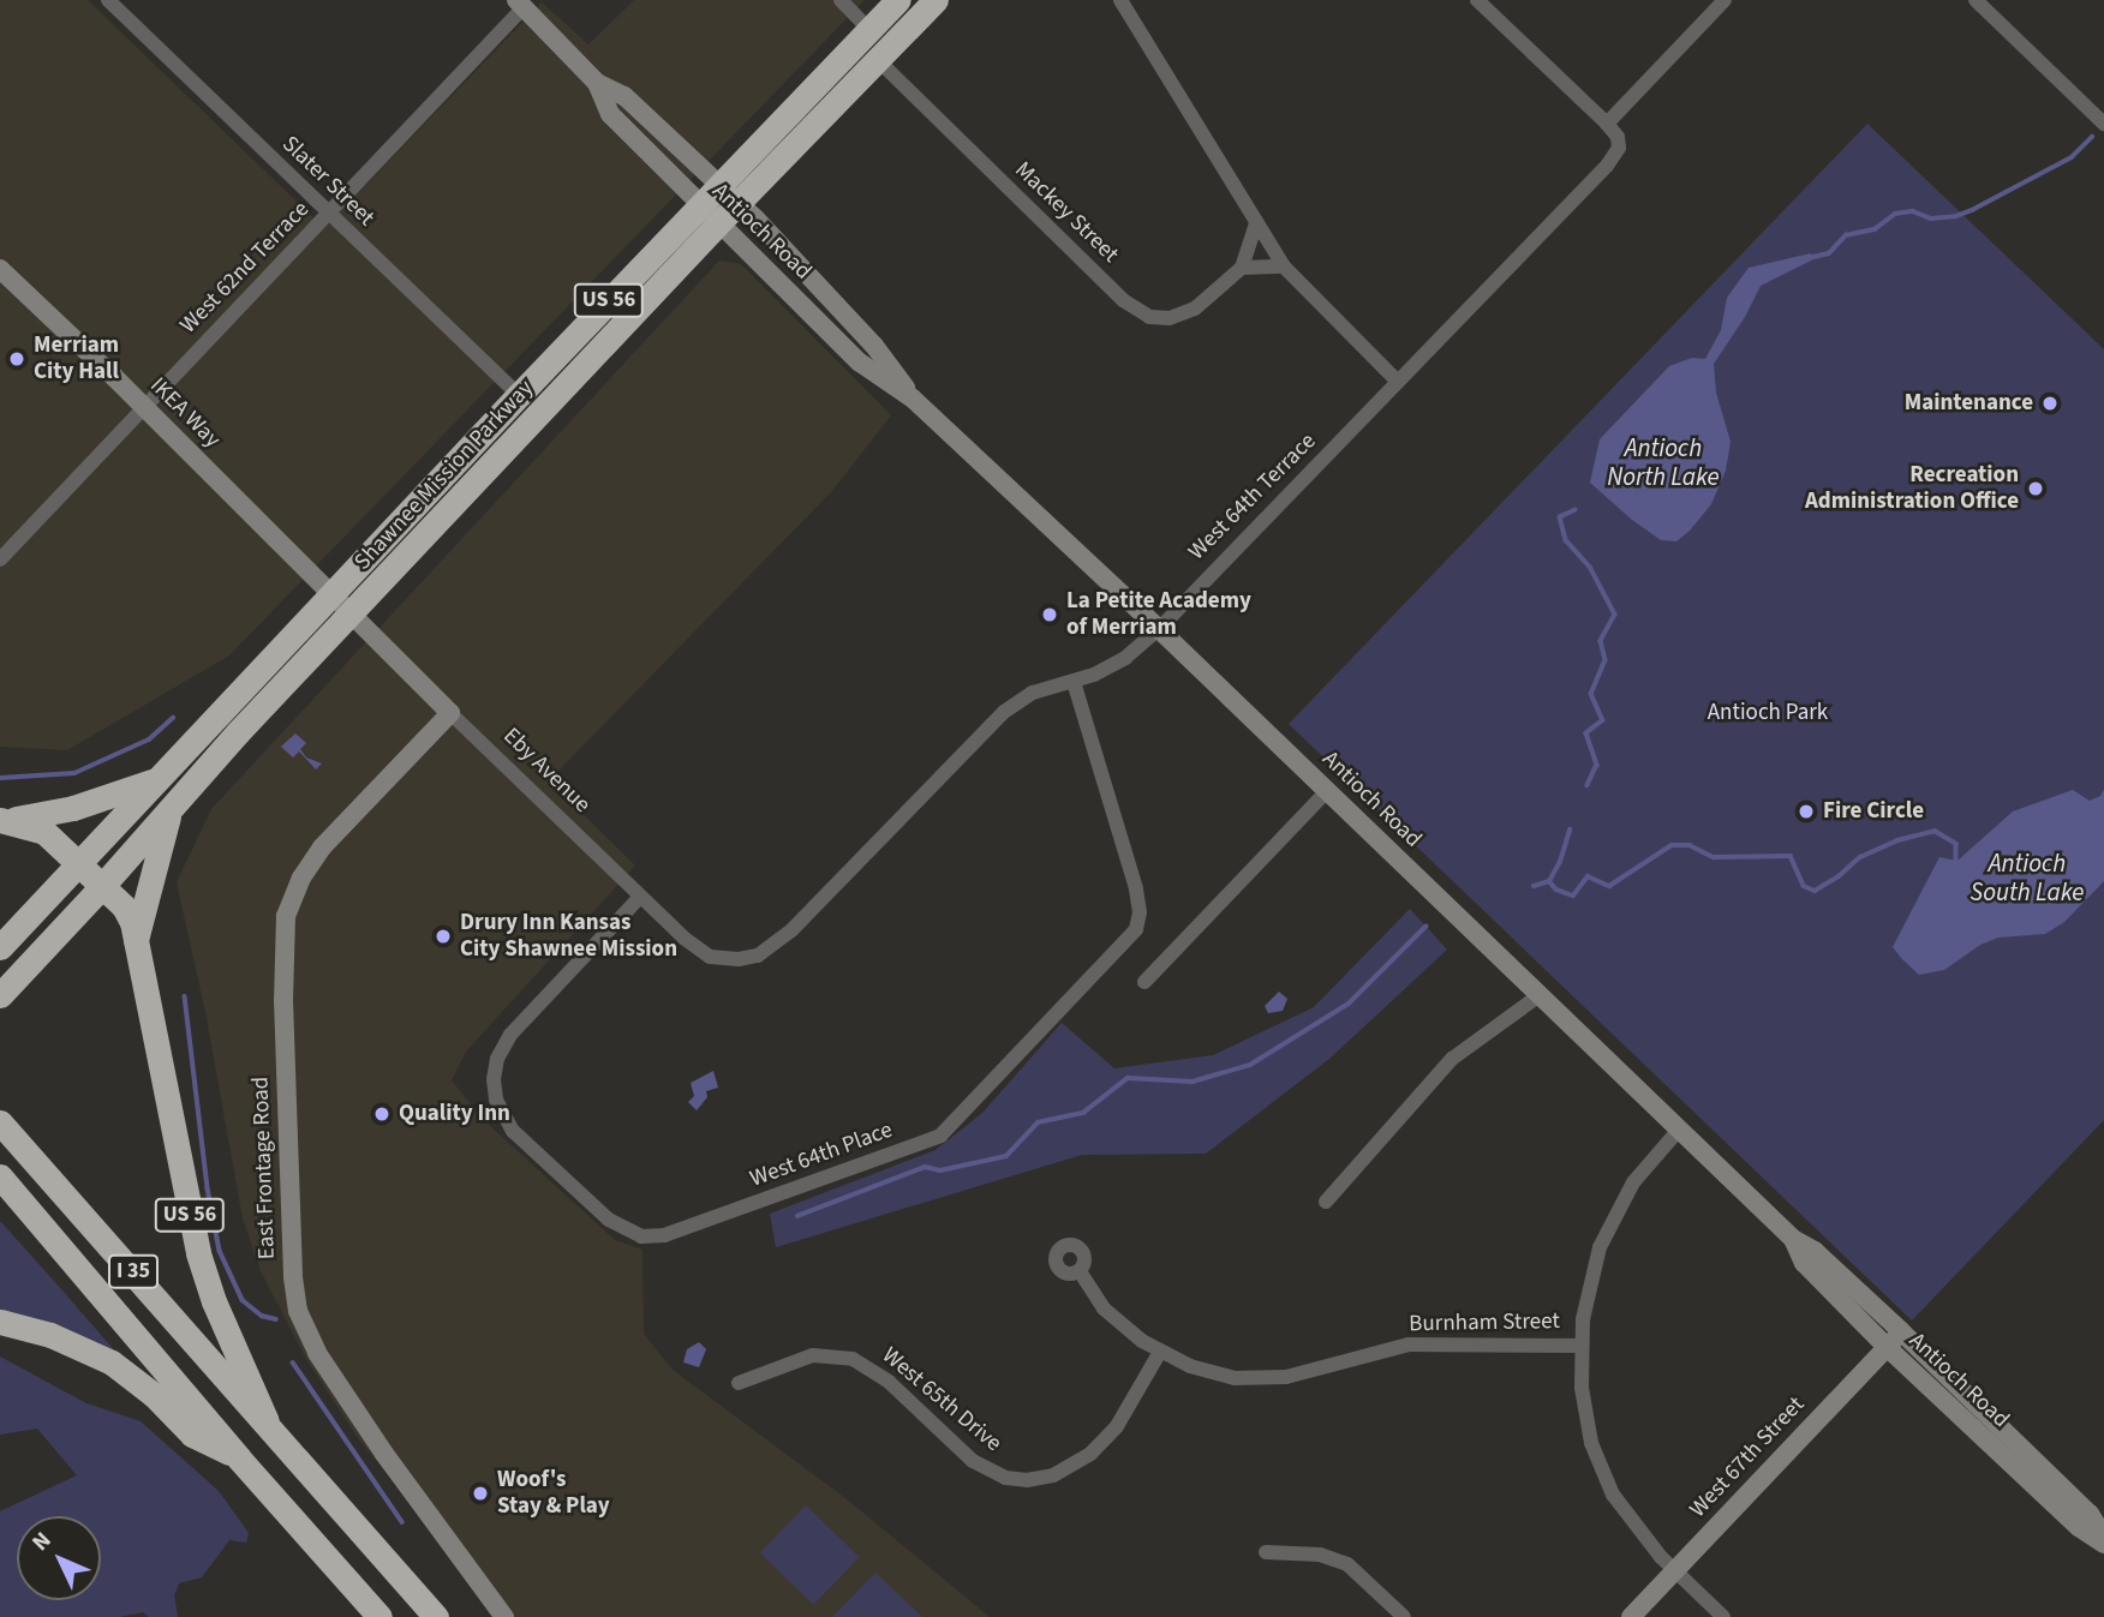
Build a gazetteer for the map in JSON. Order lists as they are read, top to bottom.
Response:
{
  "streets": {
    "highway": ["US 56", "Shawnee Mission Parkway", "I 35"],
    "main road": [
      "Antioch Road",
      "IKEA Way",
      "Eby Avenue",
      "East Frontage Road",
      "West 67th Street"
    ],
    "street": [
      "Slater Street",
      "Mackey Street",
      "West 62nd Terrace",
      "West 64th Terrace",
      "West 64th Place",
      "Burnham Street",
      "West 65th Drive"
    ]
  },
  "crossings": [
    ["Slater Street", "West 62nd Terrace"],
    ["Slater Street", "Shawnee Mission Parkway"],
    ["Mackey Street", "Shawnee Mission Parkway"],
    ["Antioch Road", "West 62nd Terrace"],
    ["Antioch Road", "Shawnee Mission Parkway"],
    ["Antioch Road", "West 64th Terrace"],
    ["Antioch Road", "West 67th Street"],
    ["West 62nd Terrace", "IKEA Way"],
    ["US 56", "Shawnee Mission Parkway"],
    ["US 56", "I 35"],
    ["IKEA Way", "Shawnee Mission Parkway"],
    ["IKEA Way", "Eby Avenue"],
    ["Shawnee Mission Parkway", "Eby Avenue"],
    ["West 64th Terrace", "Eby Avenue"],
    ["West 64th Terrace", "West 64th Place"],
    ["Eby Avenue", "West 64th Place"],
    ["Eby Avenue", "East Frontage Road"],
    ["Burnham Street", "West 65th Drive"]
  ],
  "water": ["Antioch North Lake", "Antioch South Lake"],
  "parks": ["Antioch Park"],
  "places": [
    "Merriam City Hall",
    "Maintenance",
    "Recreation Administration Office",
    "La Petite Academy of Merriam",
    "Fire Circle",
    "Drury Inn Kansas City Shawnee Mission",
    "Quality Inn",
    "Woof's Stay & Play"
  ],
  "north": "top left"
}
